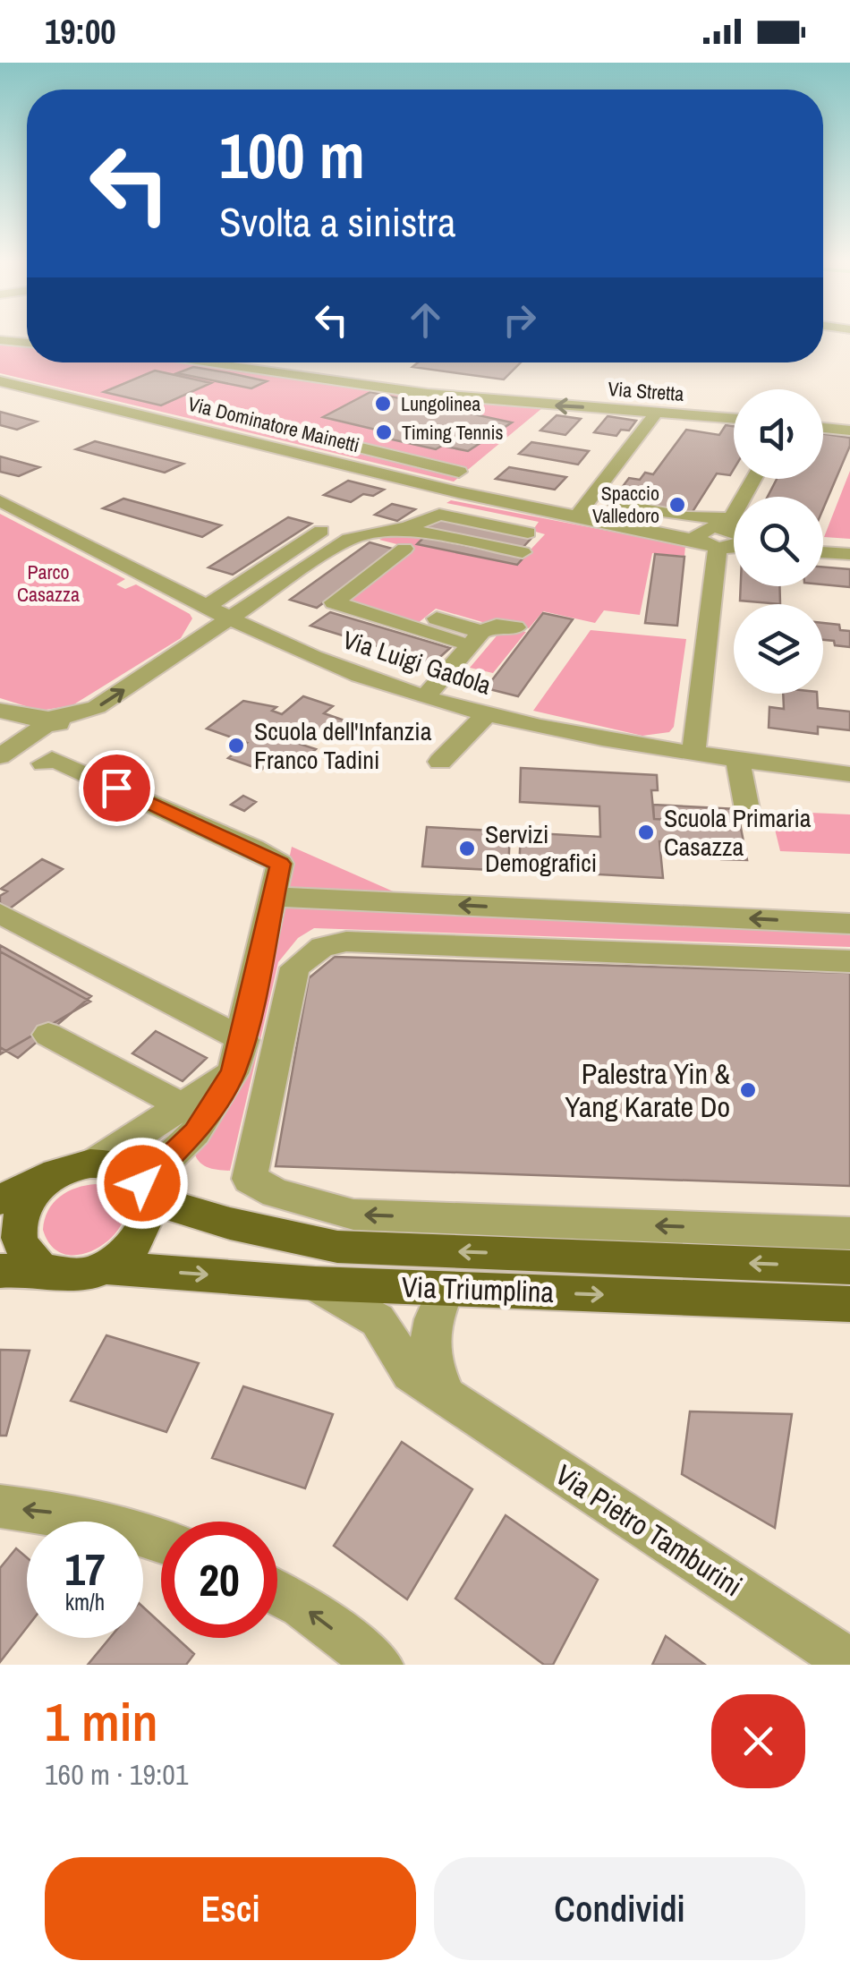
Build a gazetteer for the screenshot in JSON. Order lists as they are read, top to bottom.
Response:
{
  "streets": {
    "main road": ["Via Triumplina"],
    "street": [
      "Via Stretta",
      "Via Dominatore Mainetti",
      "Via Luigi Gadola",
      "Via Pietro Tamburini"
    ]
  },
  "crossings": [
    ["Via Triumplina", "Via Pietro Tamburini"]
  ],
  "parks": ["Parco Casazza"],
  "places": [
    "Lungolinea",
    "Timing Tennis",
    "Spaccio Valledoro",
    "Scuola dell'Infanzia Franco Tadini",
    "Scuola Primaria Casazza",
    "Servizi Demografici",
    "Palestra Yin & Yang Karate Do"
  ],
  "page": {
    "status": "19:00",
    "turn": ["100 m", "Svolta a sinistra"],
    "speed": "17 km/h",
    "limit": "20",
    "heading": ["1 min", "160 m · 19:01"],
    "buttons": ["Esci", "Condividi"]
  }
}
